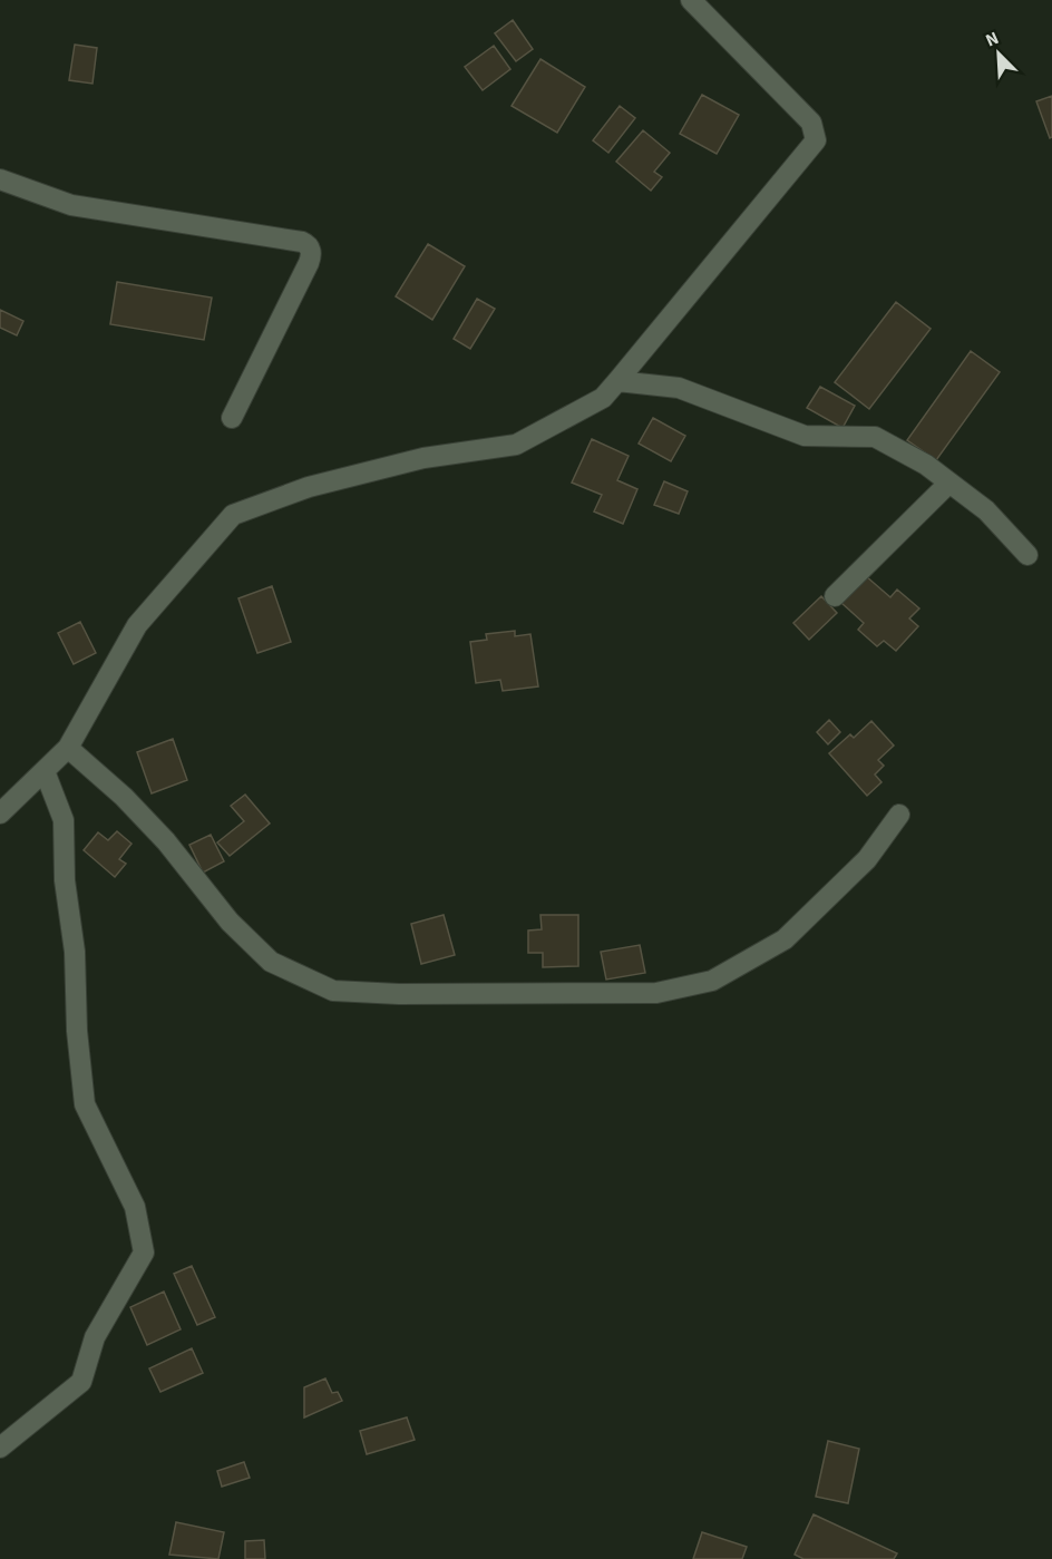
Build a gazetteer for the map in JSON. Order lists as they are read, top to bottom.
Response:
{
  "north": "top left"
}
